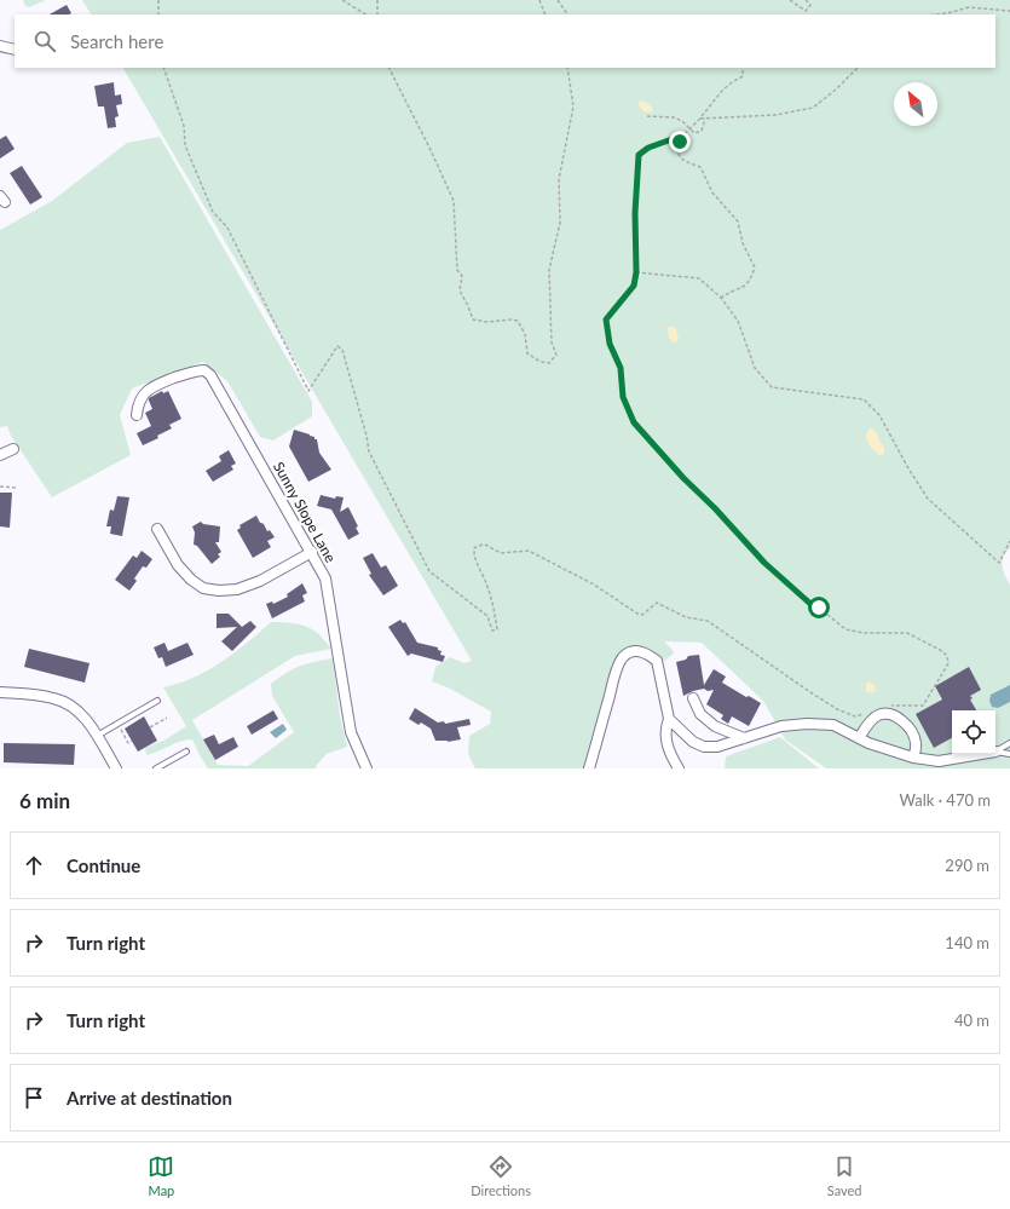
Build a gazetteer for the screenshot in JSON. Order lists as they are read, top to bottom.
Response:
{
  "streets": {
    "street": ["Sunny Slope Lane"]
  },
  "north": "top left",
  "page": {
    "search": "Search here",
    "heading": ["6 min", "Walk · 470 m"],
    "list": [
      ["Continue", "290 m"],
      ["Turn right", "140 m"],
      ["Turn right", "40 m"],
      "Arrive at destination"
    ],
    "nav": ["Map", "Directions", "Saved"]
  }
}
